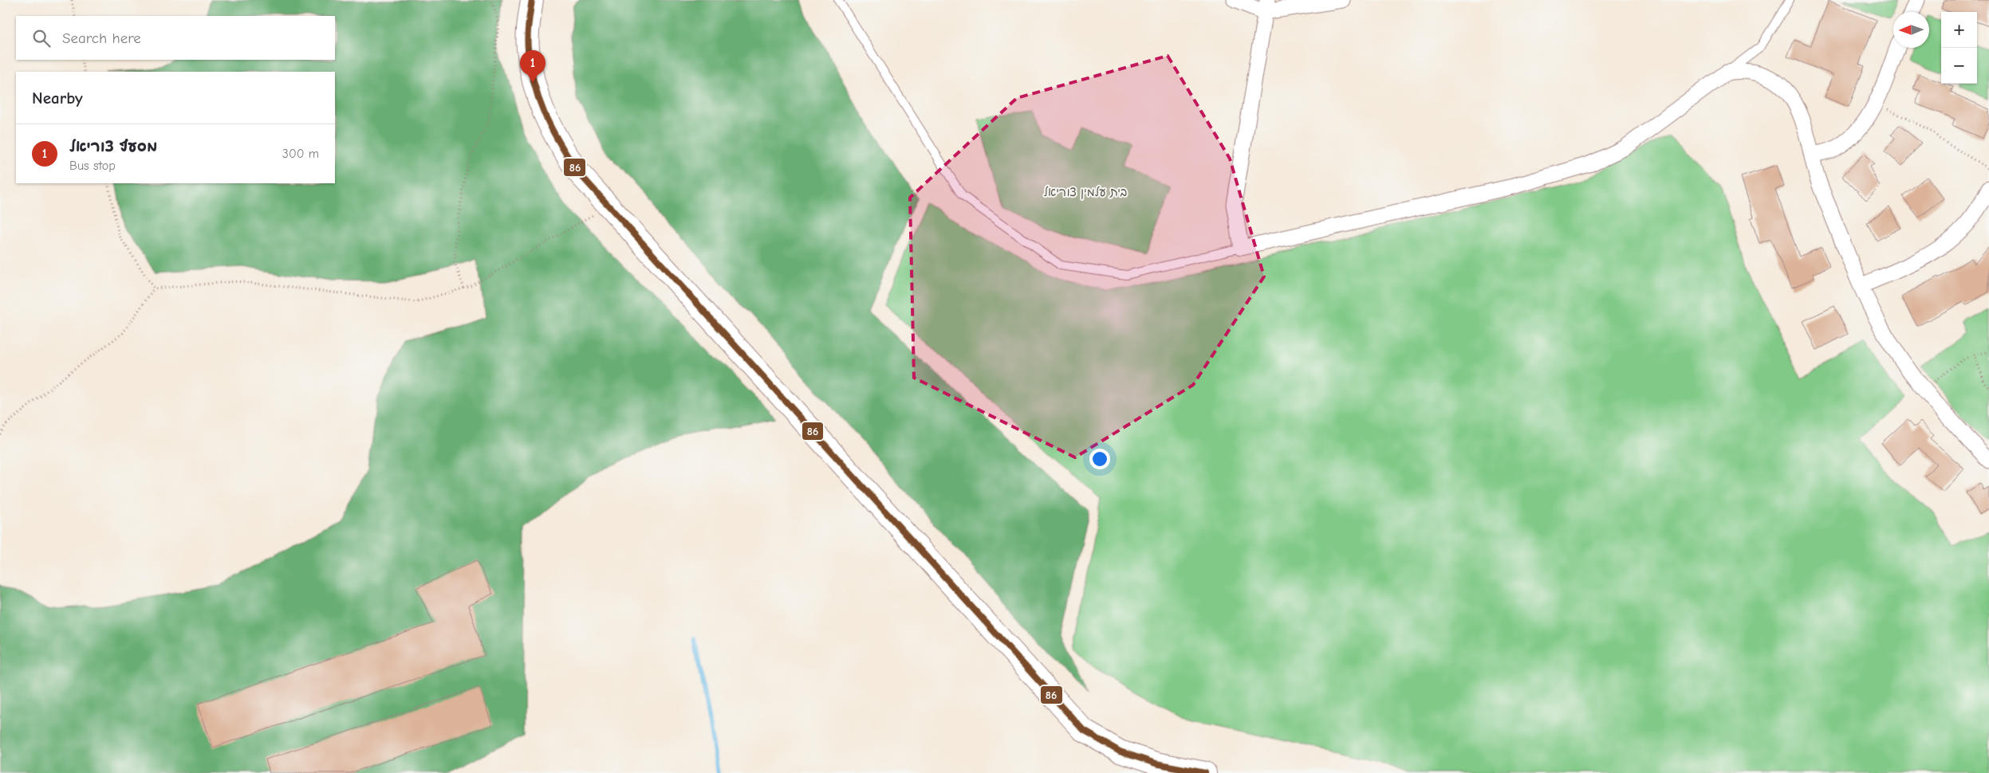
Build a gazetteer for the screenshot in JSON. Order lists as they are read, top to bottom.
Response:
{
  "parks": ["בית עלמין צוריאל"],
  "lines": ["transit line 86"],
  "north": "left",
  "page": {
    "map_buttons": ["+", "−"],
    "search": "Search here",
    "pins": "1",
    "heading": "Nearby",
    "list": [
      {
        "mark": "1",
        "name": "מסעף צוריאל",
        "note": "Bus stop",
        "value": "300 m"
      }
    ]
  }
}
